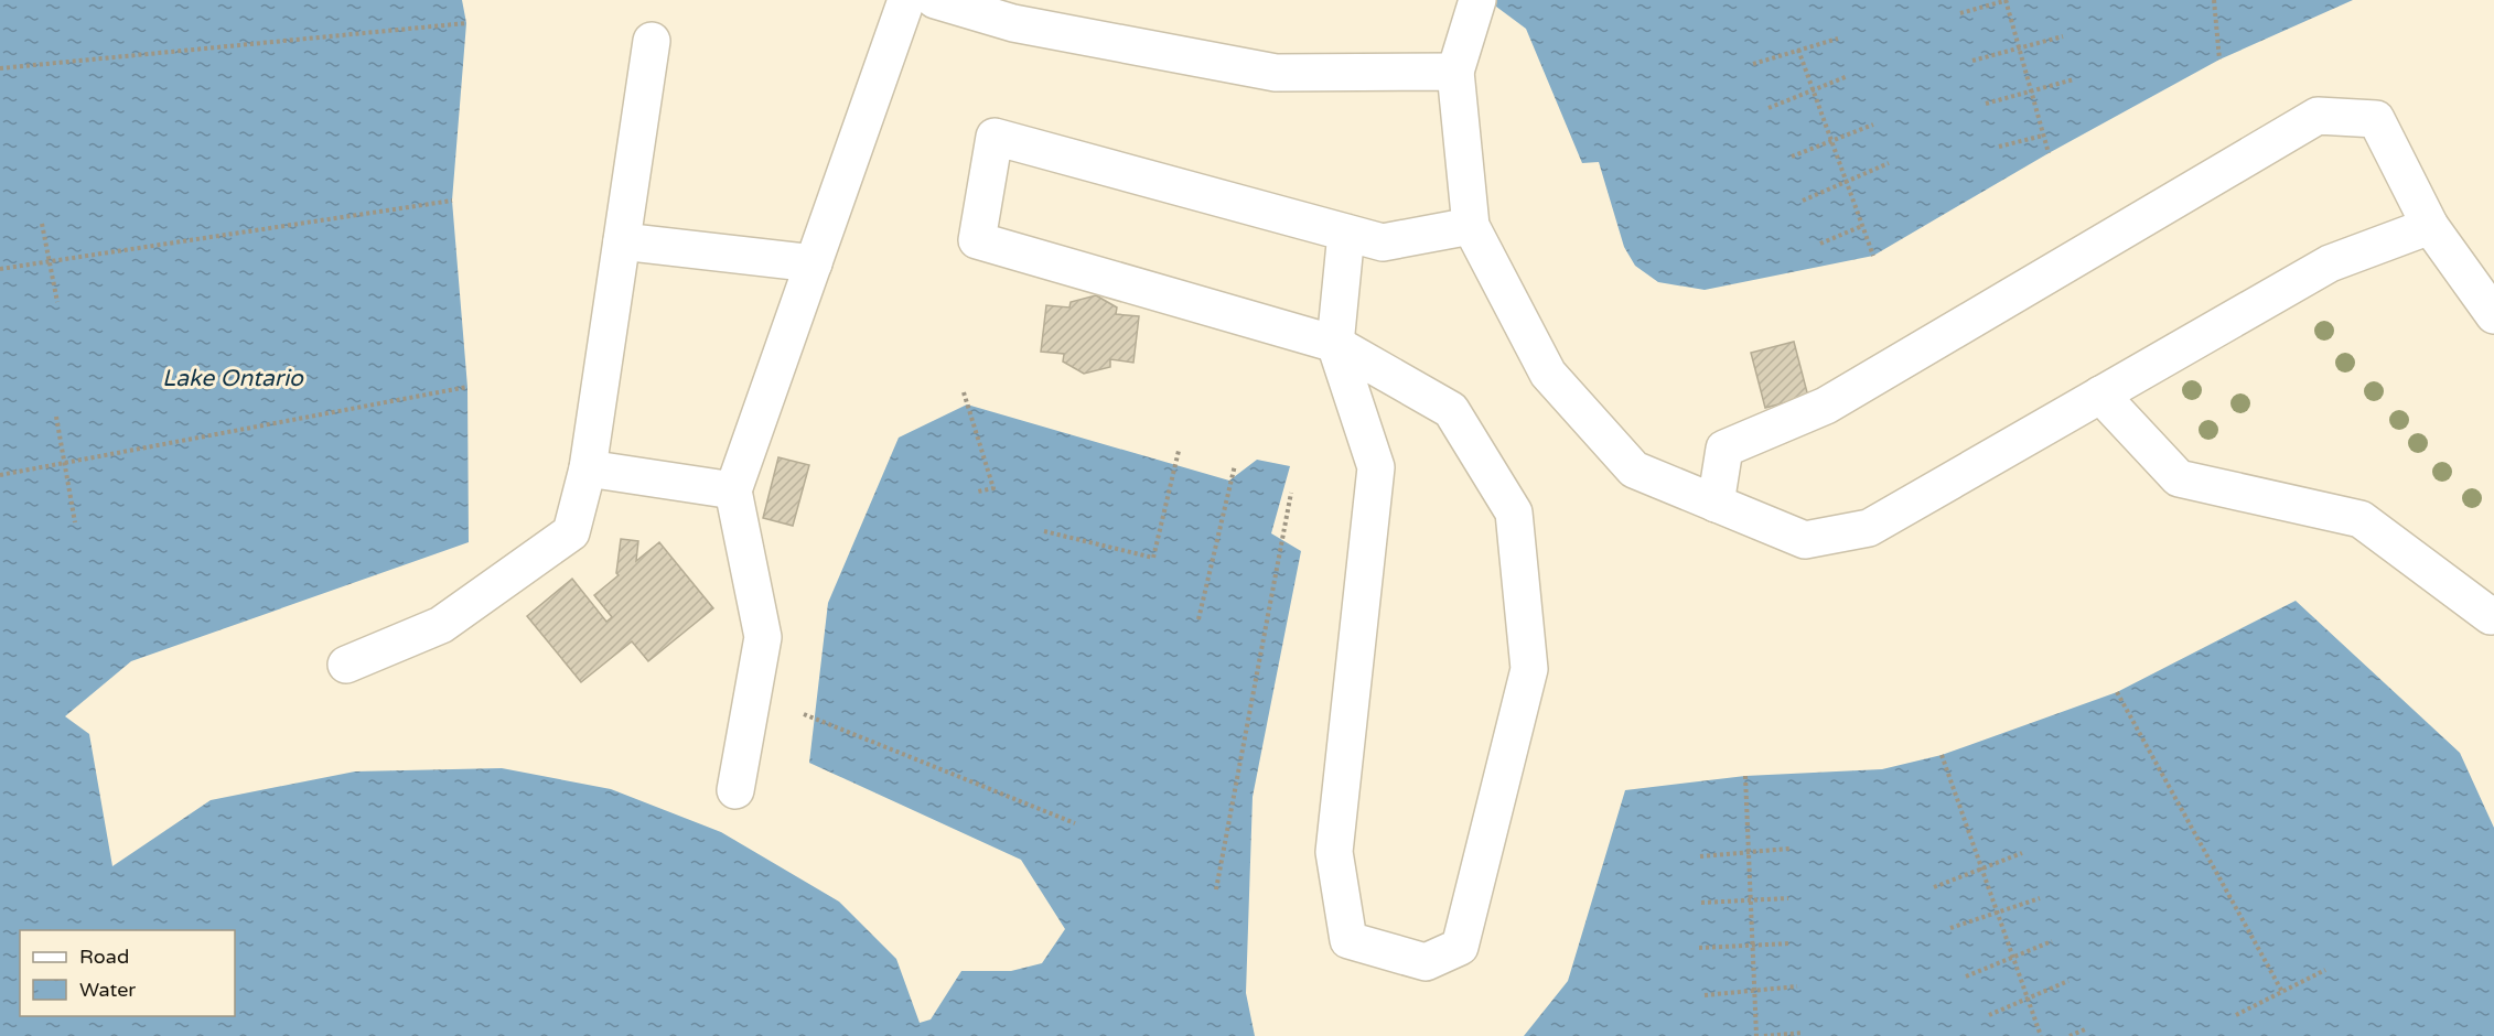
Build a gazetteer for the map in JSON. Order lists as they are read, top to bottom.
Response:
{
  "water": ["Lake Ontario"],
  "legend": ["Road", "Water"]
}
